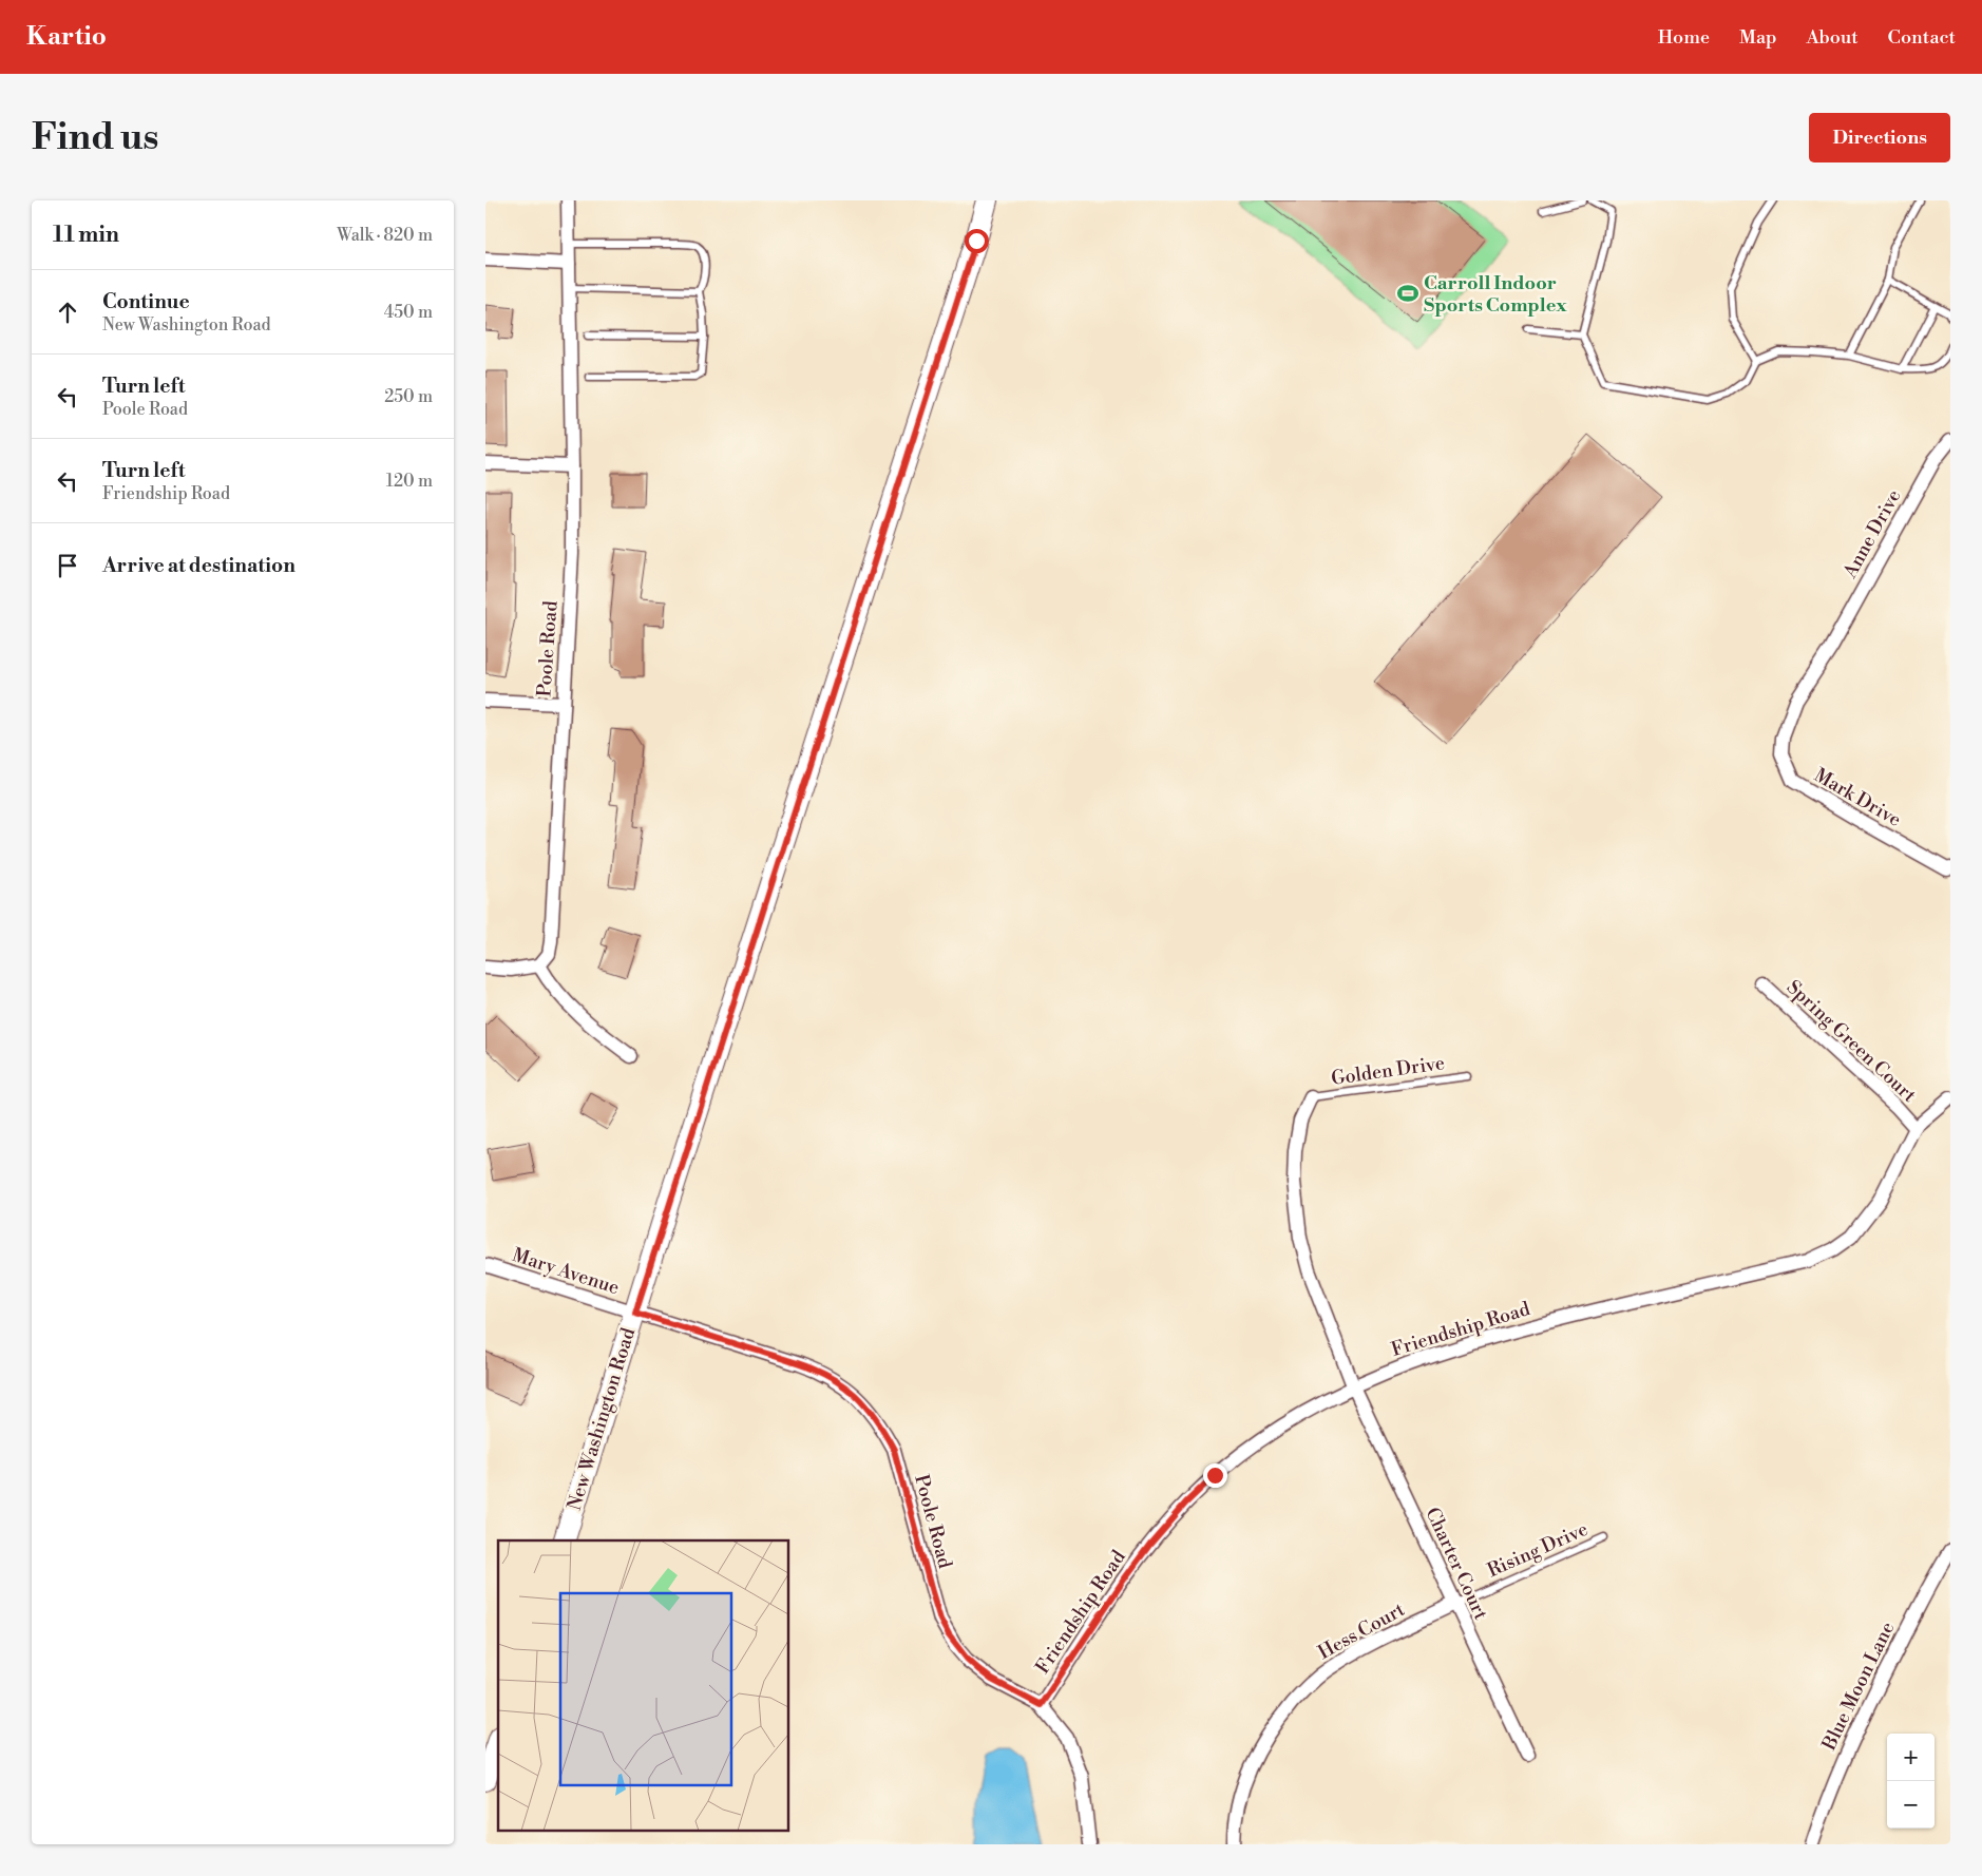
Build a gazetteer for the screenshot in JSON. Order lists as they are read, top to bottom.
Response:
{
  "streets": {
    "main road": ["New Washington Road"],
    "street": [
      "Anne Drive",
      "Poole Road",
      "Mark Drive",
      "Spring Green Court",
      "Mary Avenue",
      "Friendship Road",
      "Charter Court",
      "Hess Court",
      "Blue Moon Lane"
    ],
    "lane": ["Golden Drive", "Rising Drive"]
  },
  "crossings": [
    ["Anne Drive", "Mark Drive"],
    ["Poole Road", "Mary Avenue"],
    ["Poole Road", "Friendship Road"],
    ["Poole Road", "New Washington Road"],
    ["Spring Green Court", "Friendship Road"],
    ["Golden Drive", "Charter Court"],
    ["Mary Avenue", "New Washington Road"],
    ["Friendship Road", "Charter Court"],
    ["Rising Drive", "Charter Court"],
    ["Rising Drive", "Hess Court"],
    ["Charter Court", "Hess Court"]
  ],
  "places": {
    "sports": ["Carroll Indoor Sports Complex"]
  },
  "page": {
    "header": "Kartio",
    "nav": [
      "Home",
      "Map",
      "About",
      "Contact"
    ],
    "buttons": "Directions",
    "title": "Find us",
    "heading": ["11 min", "Walk · 820 m"],
    "list": [
      ["Continue", "New Washington Road", "450 m"],
      ["Turn left", "Poole Road", "250 m"],
      ["Turn left", "Friendship Road", "120 m"],
      "Arrive at destination"
    ],
    "map_buttons": ["+", "−"]
  }
}
